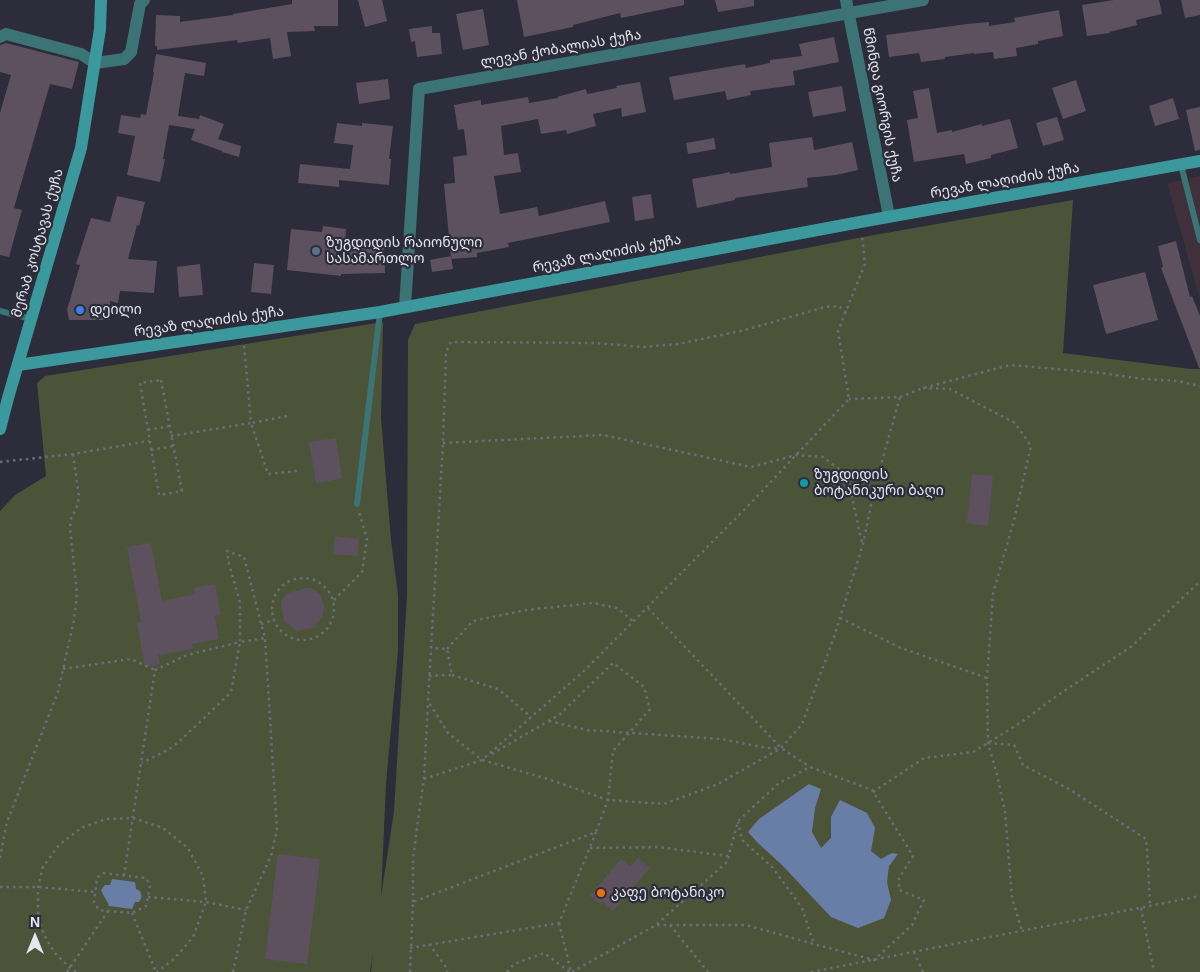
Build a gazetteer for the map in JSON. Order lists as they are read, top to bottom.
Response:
{
  "streets": {
    "street": [
      "ლევან ქობალიას ქუჩა",
      "წმინდა გიორგის ქუჩა",
      "რევაზ ლაღიძის ქუჩა",
      "მერაბ კოსტავას ქუჩა"
    ]
  },
  "crossings": [
    ["ლევან ქობალიას ქუჩა", "წმინდა გიორგის ქუჩა"],
    ["ლევან ქობალიას ქუჩა", "რევაზ ლაღიძის ქუჩა"],
    ["წმინდა გიორგის ქუჩა", "რევაზ ლაღიძის ქუჩა"],
    ["რევაზ ლაღიძის ქუჩა", "მერაბ კოსტავას ქუჩა"]
  ],
  "places": [
    "ზუგდიდის რაიონული სასამართლო",
    "დეილი",
    "ზუგდიდის ბოტანიკური ბაღი",
    "კაფე ბოტანიკო"
  ],
  "north": "top"
}
